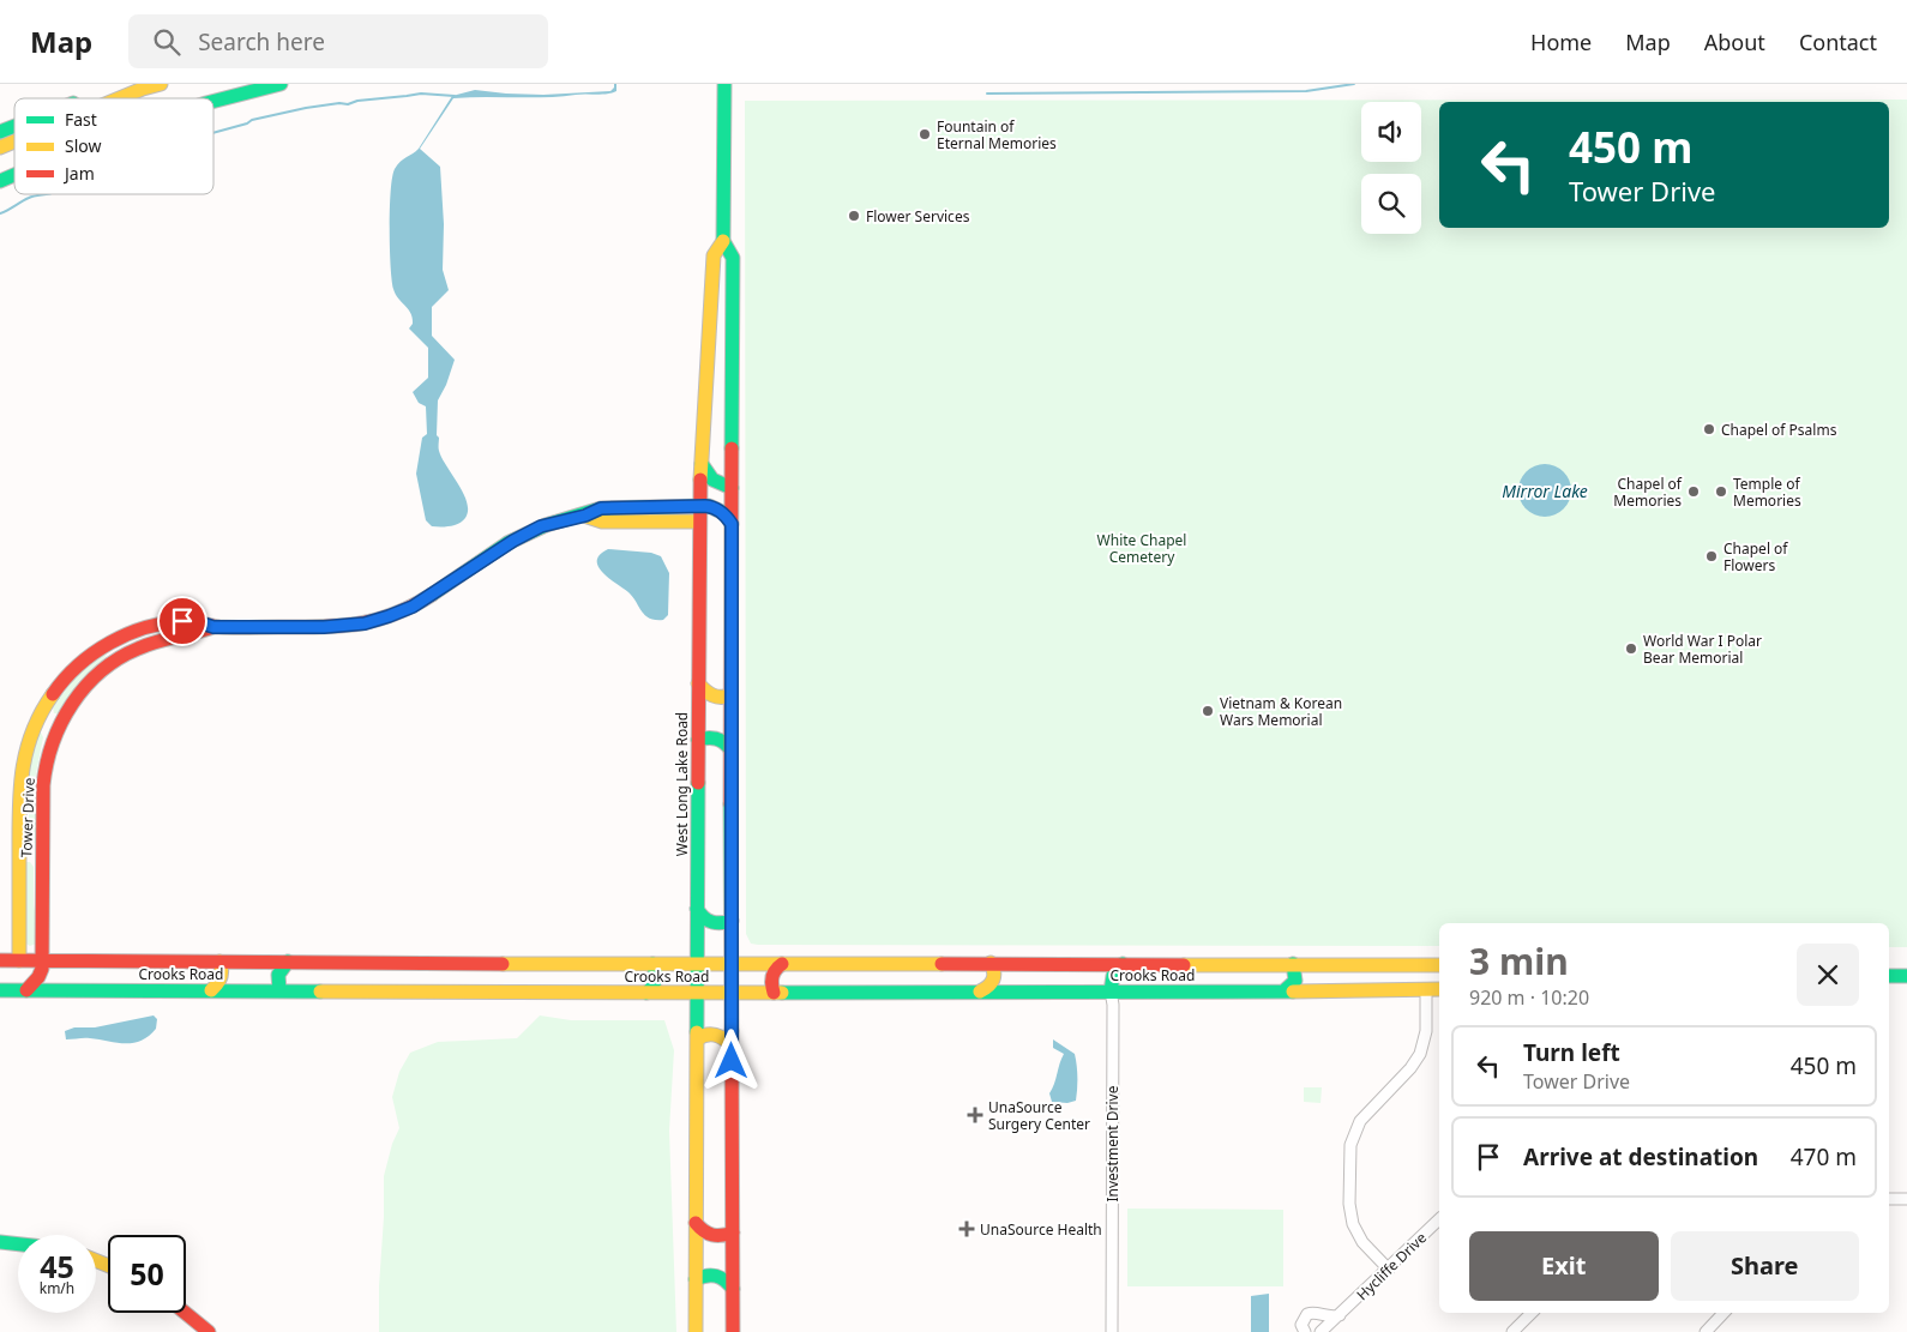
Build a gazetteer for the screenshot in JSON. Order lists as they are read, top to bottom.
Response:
{
  "streets": {
    "main road": ["West Long Lake Road", "Tower Drive", "Crooks Road"],
    "street": ["Investment Drive", "Hycliffe Drive"]
  },
  "crossings": [
    ["West Long Lake Road", "Tower Drive"],
    ["West Long Lake Road", "Crooks Road"],
    ["Tower Drive", "Crooks Road"],
    ["Crooks Road", "Investment Drive"]
  ],
  "water": ["Mirror Lake"],
  "parks": ["White Chapel Cemetery"],
  "places": {
    "other": [
      "Fountain of Eternal Memories",
      "Flower Services",
      "Chapel of Psalms",
      "Chapel of Memories",
      "Temple of Memories",
      "Chapel of Flowers",
      "World War I Polar Bear Memorial",
      "Vietnam & Korean Wars Memorial"
    ],
    "health": ["UnaSource Surgery Center", "UnaSource Health"]
  },
  "legend": ["Fast", "Slow", "Jam"],
  "page": {
    "header": "Map",
    "search": "Search here",
    "nav": [
      "Home",
      "Map",
      "About",
      "Contact"
    ],
    "turn": ["450 m", "Tower Drive"],
    "heading": ["3 min", "920 m · 10:20"],
    "list": [
      {
        "name": "Turn left",
        "note": "Tower Drive",
        "value": "450 m"
      },
      {
        "name": "Arrive at destination",
        "value": "470 m"
      }
    ],
    "buttons": ["Exit", "Share"],
    "speed": "45 km/h",
    "limit": "50"
  }
}
